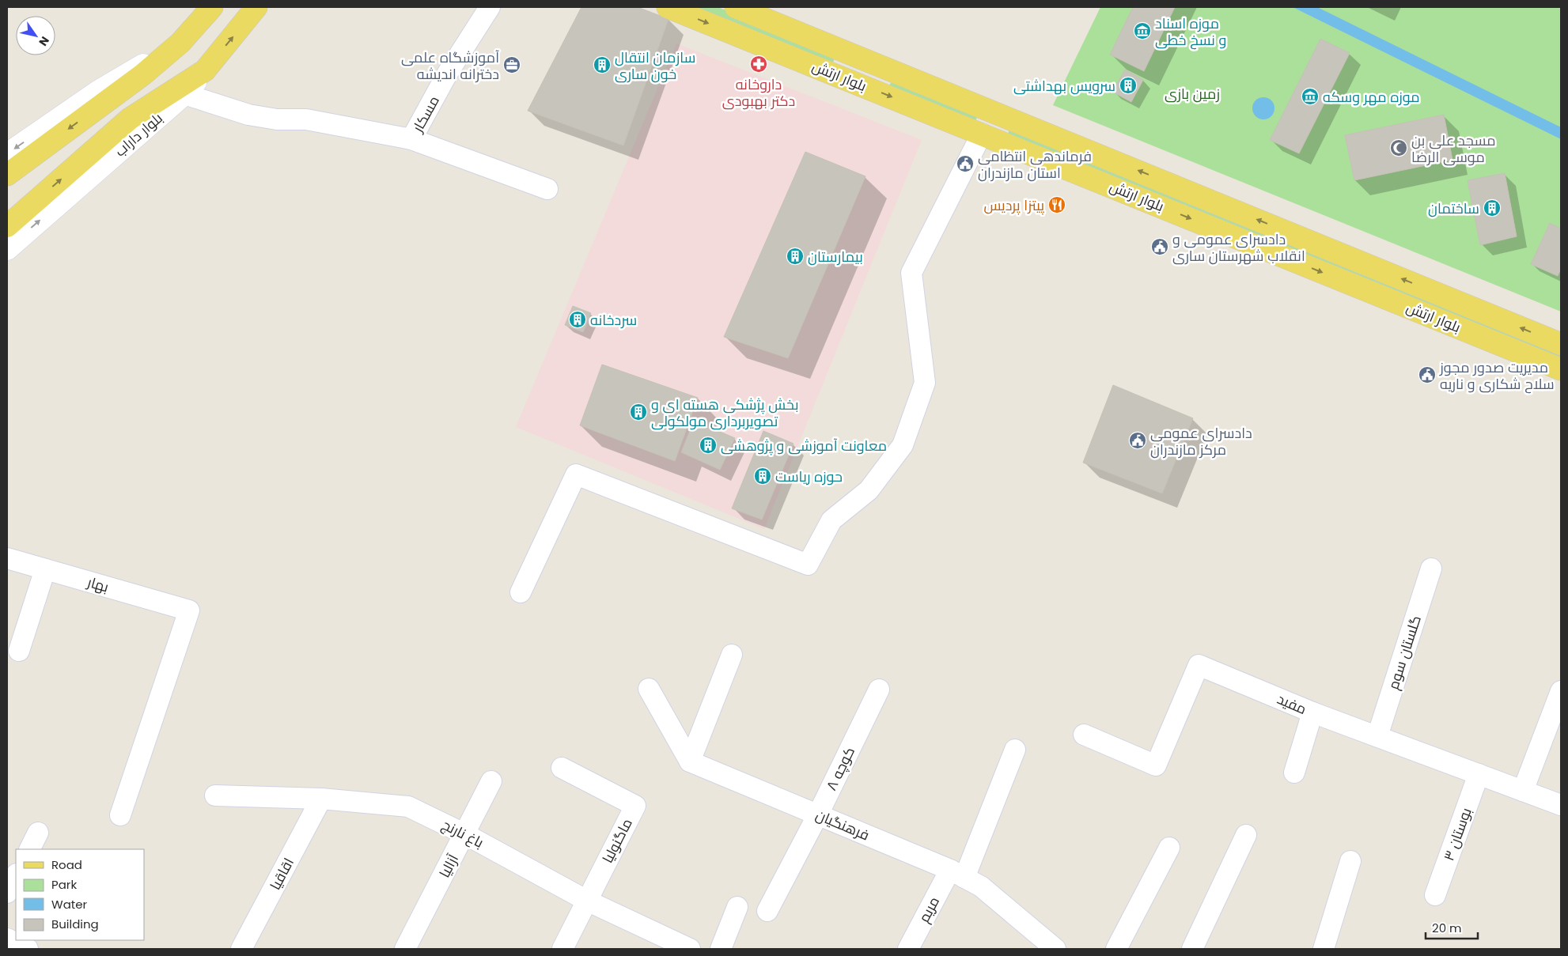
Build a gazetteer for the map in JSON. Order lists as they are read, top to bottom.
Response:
{
  "streets": {
    "main road": ["بلوار ارتش", "بلوار داراب"],
    "street": [
      "مسکار",
      "بهار",
      "گلستان سوم",
      "مفید",
      "کوچه ۸",
      "فرهنگیان",
      "باغ نارنج",
      "بوستان ۳",
      "ماگنولیا",
      "آزالیا",
      "اقاقیا",
      "مریم"
    ]
  },
  "crossings": [
    ["گلستان سوم", "مفید"],
    ["مفید", "بوستان ۳"],
    ["کوچه ۸", "فرهنگیان"],
    ["فرهنگیان", "مریم"],
    ["باغ نارنج", "ماگنولیا"],
    ["باغ نارنج", "آزالیا"],
    ["باغ نارنج", "اقاقیا"]
  ],
  "parks": ["زمین بازی"],
  "places": {
    "museum": ["موزه اسناد و نسخ خطی", "موزه مهر وسکه"],
    "pharmacy": ["داروخانه دکتر بهبودی"],
    "office": ["آموزشگاه علمی دخترانه اندیشه"],
    "building": [
      "سازمان انتقال خون ساری",
      "سرویس بهداشتی",
      "ساختمان",
      "بیمارستان",
      "سردخانه",
      "بخش پژشکی هسته ای و تصویربرداری مولکولی",
      "معاونت آموزشی و پژوهشی",
      "حوزه ریاست"
    ],
    "mosque": ["مسجد علی بن موسی الرضا"],
    "public building": [
      "فرماندهی انتظامی استان مازندران",
      "دادسرای عمومی و انقلاب شهرستان ساری",
      "مدیریت صدور مجوز سلاح شکاری و ناریه",
      "دادسرای عمومی مرکز مازندران"
    ],
    "restaurant": ["پیتزا پردیس"]
  },
  "legend": [
    "Road",
    "Park",
    "Water",
    "Building"
  ],
  "scale_bar": "20 m",
  "north": "bottom right"
}
